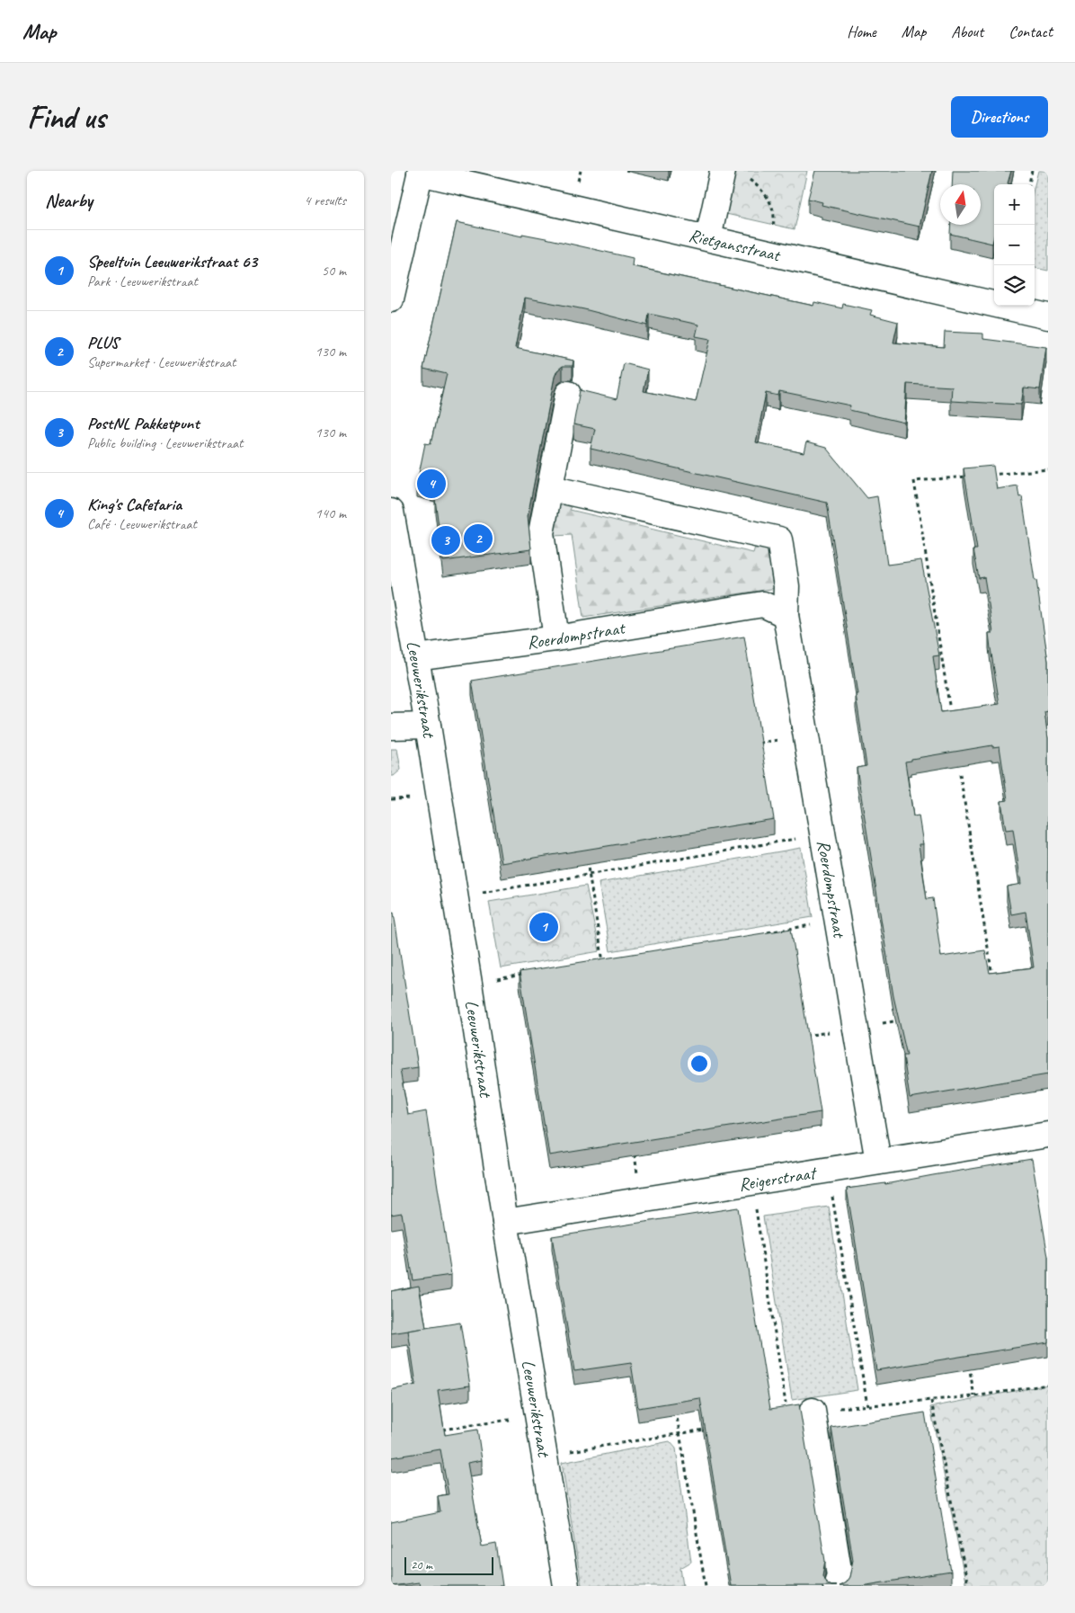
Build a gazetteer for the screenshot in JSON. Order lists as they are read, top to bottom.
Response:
{
  "streets": {
    "street": [
      "Rietgansstraat",
      "Roerdompstraat",
      "Leeuwerikstraat",
      "Reigerstraat"
    ]
  },
  "crossings": [
    ["Roerdompstraat", "Leeuwerikstraat"],
    ["Roerdompstraat", "Reigerstraat"],
    ["Leeuwerikstraat", "Reigerstraat"]
  ],
  "scale_bar": "20 m",
  "north": "top",
  "page": {
    "header": "Map",
    "nav": [
      "Home",
      "Map",
      "About",
      "Contact"
    ],
    "buttons": "Directions",
    "title": "Find us",
    "heading": ["Nearby", "4 results"],
    "map_buttons": ["+", "−"],
    "list": [
      {
        "mark": "1",
        "name": "Speeltuin Leeuwerikstraat 63",
        "note": "Park · Leeuwerikstraat",
        "value": "50 m"
      },
      {
        "mark": "2",
        "name": "PLUS",
        "note": "Supermarket · Leeuwerikstraat",
        "value": "130 m"
      },
      {
        "mark": "3",
        "name": "PostNL Pakketpunt",
        "note": "Public building · Leeuwerikstraat",
        "value": "130 m"
      },
      {
        "mark": "4",
        "name": "King's Cafetaria",
        "note": "Café · Leeuwerikstraat",
        "value": "140 m"
      }
    ],
    "pins": [
      "4",
      "2",
      "3",
      "1"
    ],
    "scale": "20 m"
  }
}
